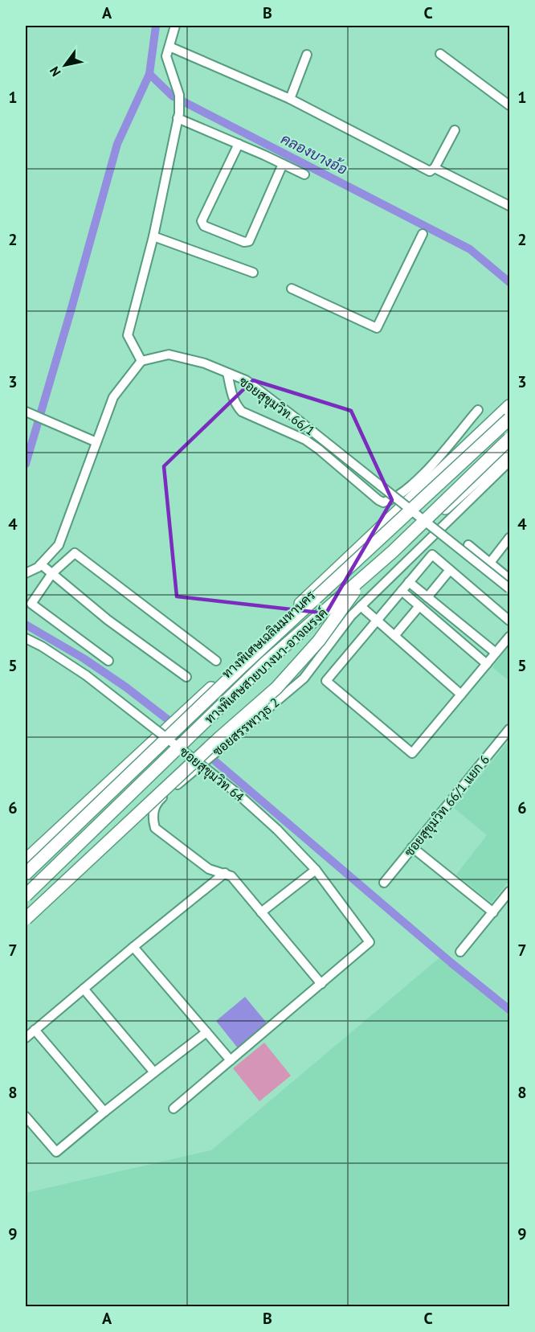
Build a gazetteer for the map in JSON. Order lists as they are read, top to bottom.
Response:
{
  "streets": {
    "highway": ["ทางพิเศษเฉลิมมหานคร", "ทางพิเศษสายบางนา-อาจณรงค์"],
    "street": [
      "ซอยสุขุมวิท 66/1",
      "ซอยสรรพาวุธ 2",
      "ซอยสุขุมวิท 64",
      "ซอยสุขุมวิท 66/1 แยก 6"
    ]
  },
  "crossings": [
    ["ซอยสรรพาวุธ 2", "ซอยสุขุมวิท 64"]
  ],
  "water": ["คลองบางอ้อ"],
  "north": "bottom left",
  "grid": {
    "columns": ["A", "B", "C"],
    "rows": [
      "1",
      "2",
      "3",
      "4",
      "5",
      "6",
      "7",
      "8",
      "9"
    ]
  }
}
